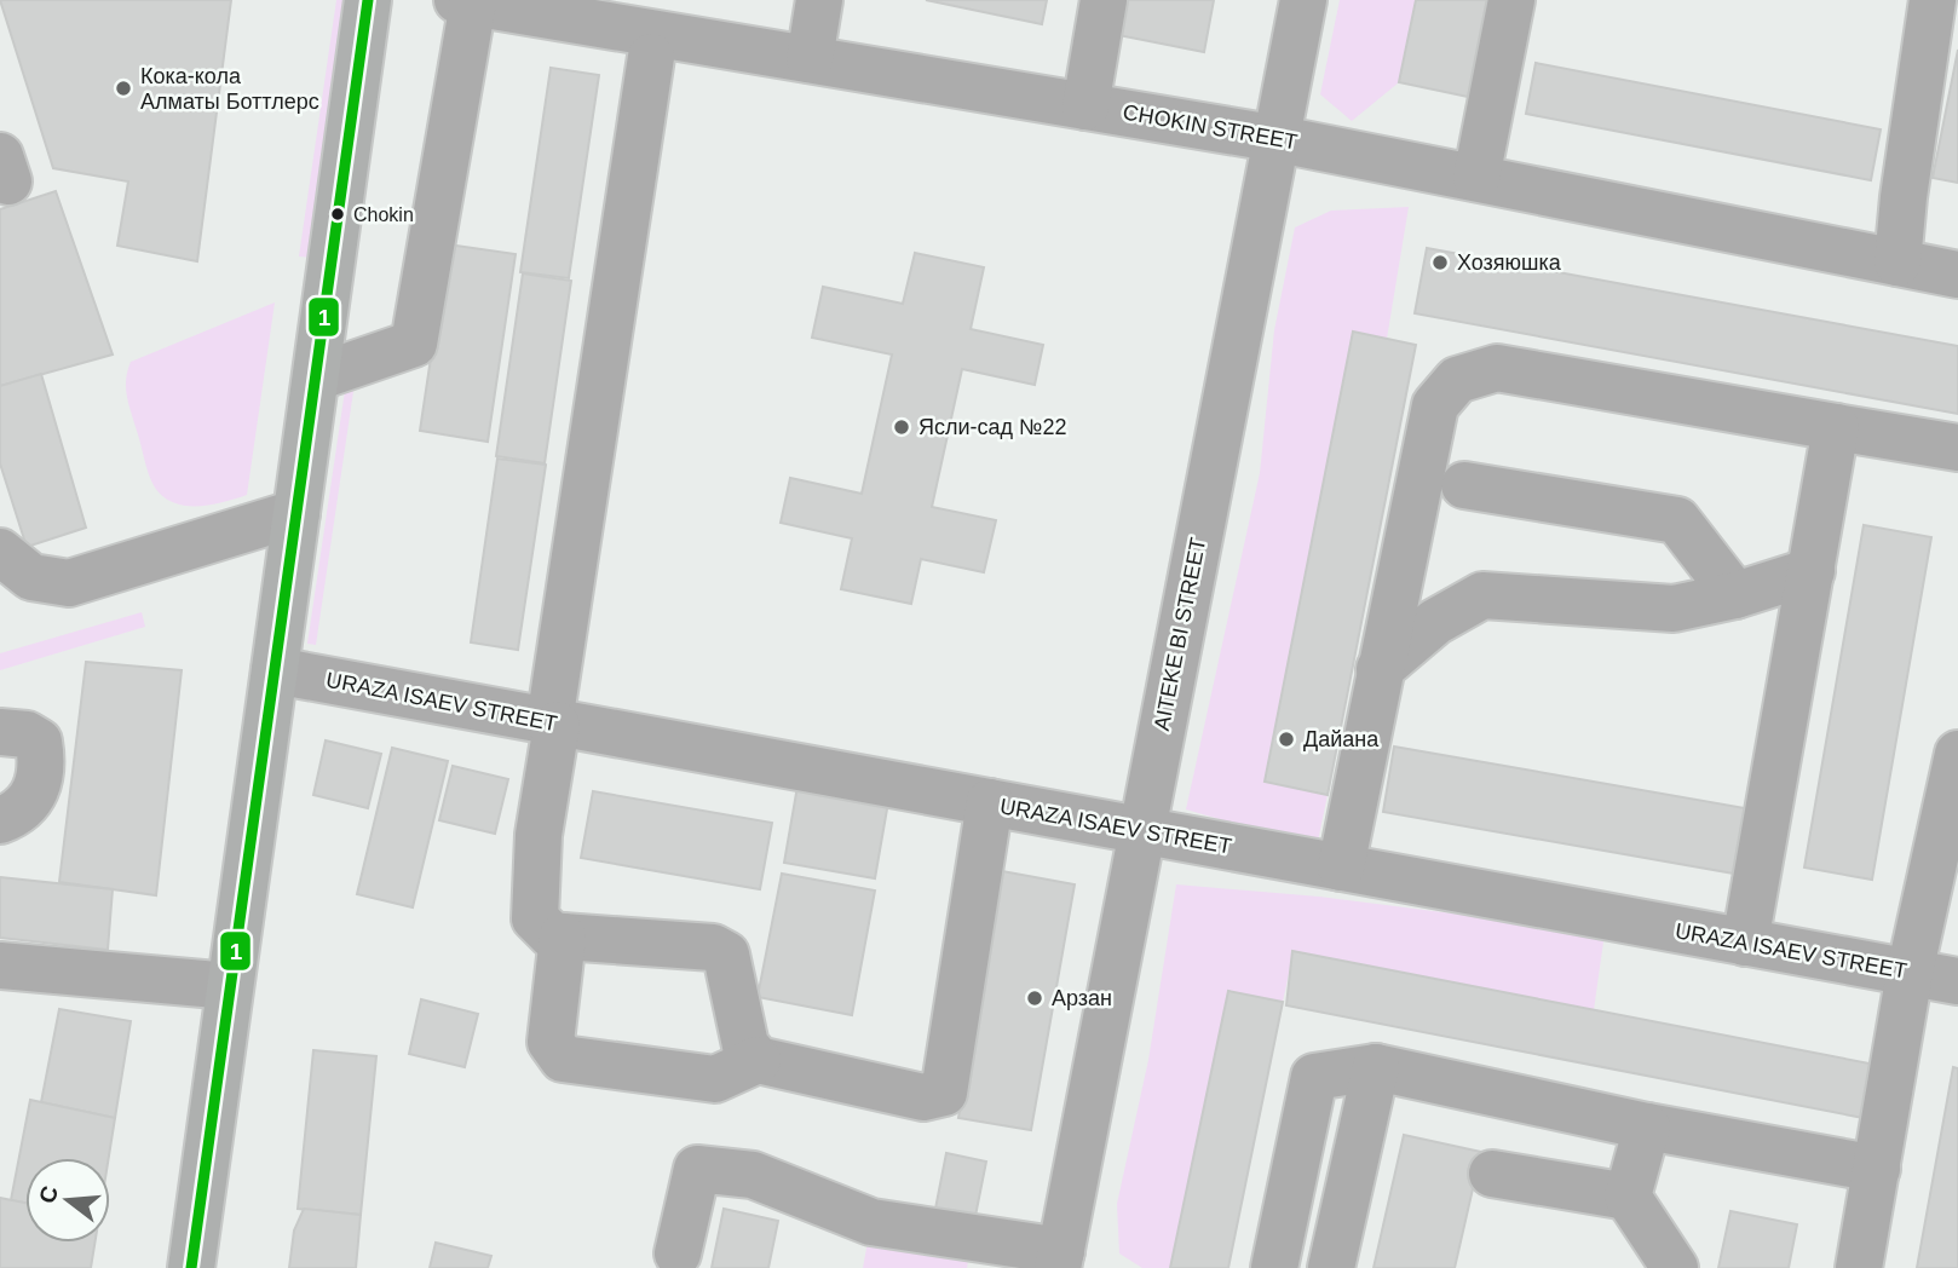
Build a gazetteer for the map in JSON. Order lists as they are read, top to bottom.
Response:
{
  "streets": {
    "street": ["CHOKIN STREET", "AITEKE BI STREET", "URAZA ISAEV STREET"]
  },
  "crossings": [
    ["CHOKIN STREET", "AITEKE BI STREET"],
    ["AITEKE BI STREET", "URAZA ISAEV STREET"]
  ],
  "places": [
    "Кока-кола Алматы Боттлерс",
    "Chokin",
    "Хозяюшка",
    "Ясли-сад №22",
    "Дайана",
    "Арзан"
  ],
  "lines": ["transit line 1"],
  "north": "left"
}
